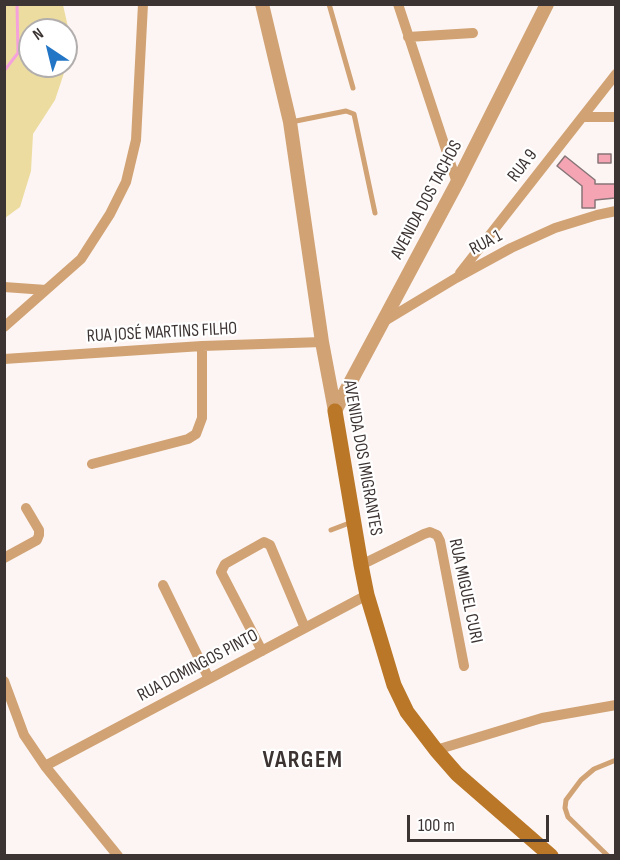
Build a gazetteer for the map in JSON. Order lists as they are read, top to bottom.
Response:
{
  "streets": {
    "main road": ["AVENIDA DOS IMIGRANTES"],
    "street": [
      "RUA 9",
      "AVENIDA DOS TACHOS",
      "RUA 1",
      "RUA JOSÉ MARTINS FILHO",
      "RUA MIGUEL CURI",
      "RUA DOMINGOS PINTO"
    ]
  },
  "crossings": [
    ["RUA 9", "RUA 1"],
    ["AVENIDA DOS TACHOS", "RUA 1"],
    ["AVENIDA DOS TACHOS", "AVENIDA DOS IMIGRANTES"],
    ["RUA JOSÉ MARTINS FILHO", "AVENIDA DOS IMIGRANTES"],
    ["AVENIDA DOS IMIGRANTES", "RUA MIGUEL CURI"],
    ["AVENIDA DOS IMIGRANTES", "RUA DOMINGOS PINTO"]
  ],
  "districts": ["VARGEM"],
  "scale_bar": "100 m",
  "north": "top left"
}
